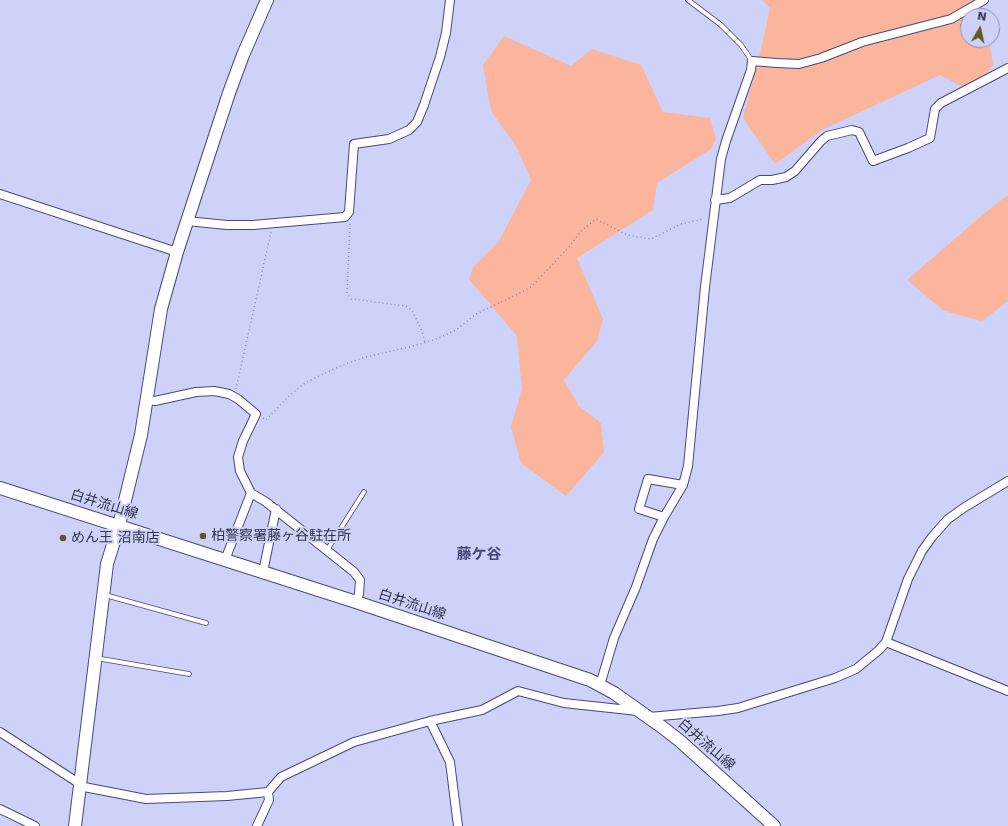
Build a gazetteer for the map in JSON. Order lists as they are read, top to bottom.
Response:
{
  "streets": {
    "street": ["白井流山線"]
  },
  "districts": ["藤ケ谷"],
  "places": ["柏警察署藤ヶ谷駐在所", "めん王 沼南店"],
  "north": "top"
}
